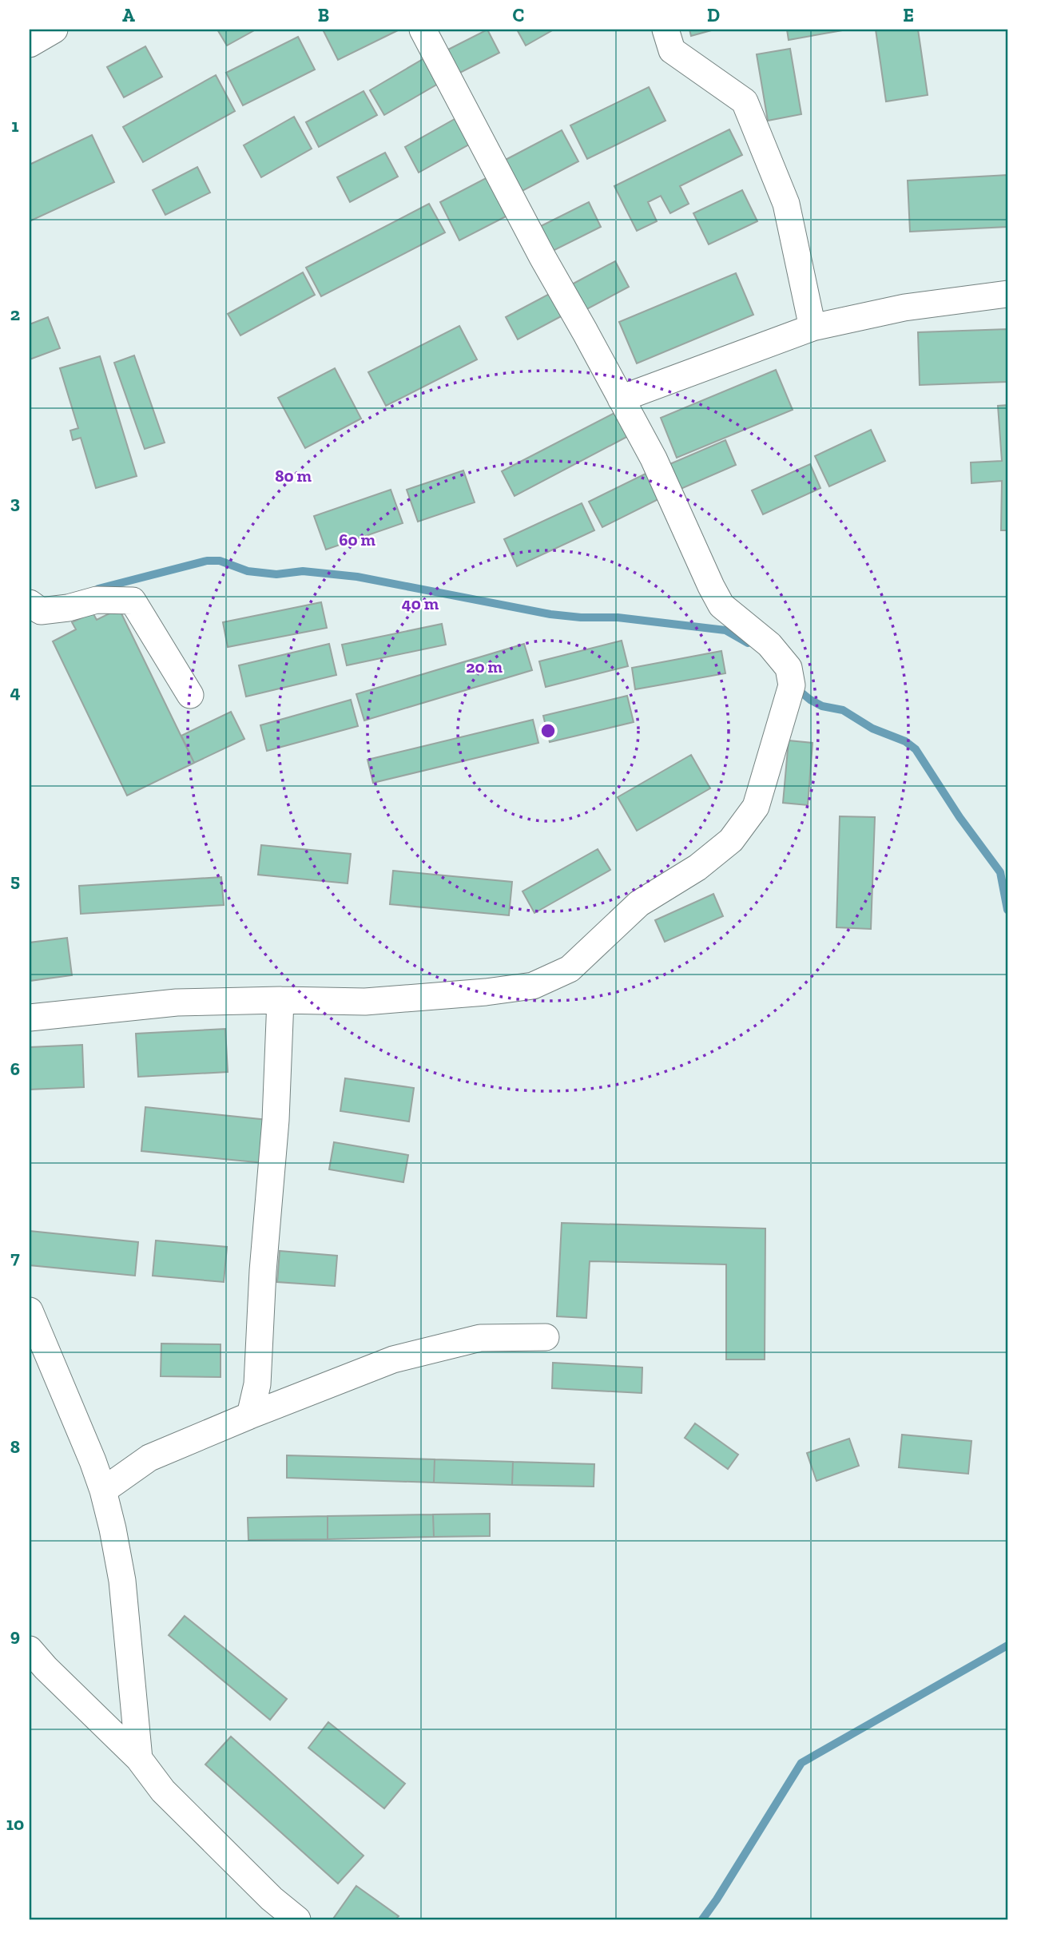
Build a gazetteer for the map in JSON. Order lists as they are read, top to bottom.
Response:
{
  "grid": {
    "columns": [
      "A",
      "B",
      "C",
      "D",
      "E"
    ],
    "rows": [
      "1",
      "2",
      "3",
      "4",
      "5",
      "6",
      "7",
      "8",
      "9",
      "10"
    ]
  },
  "rings": [
    "80 m",
    "60 m",
    "40 m",
    "20 m"
  ]
}
